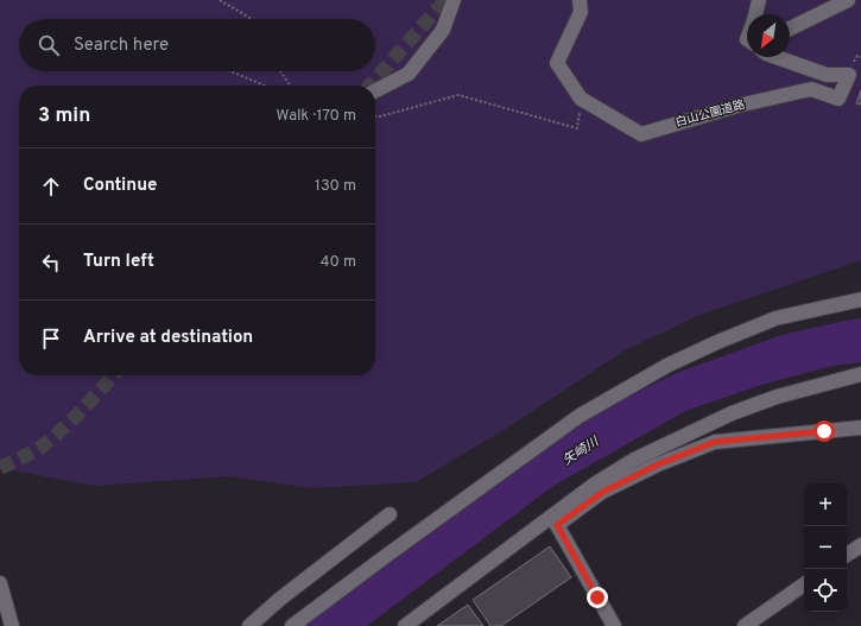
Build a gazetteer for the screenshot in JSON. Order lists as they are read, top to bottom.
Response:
{
  "streets": {
    "street": ["白山公園道路"]
  },
  "water": ["矢崎川"],
  "north": "bottom left",
  "page": {
    "search": "Search here",
    "heading": ["3 min", "Walk · 170 m"],
    "list": [
      ["Continue", "130 m"],
      ["Turn left", "40 m"],
      "Arrive at destination"
    ],
    "map_buttons": ["+", "−"]
  }
}
